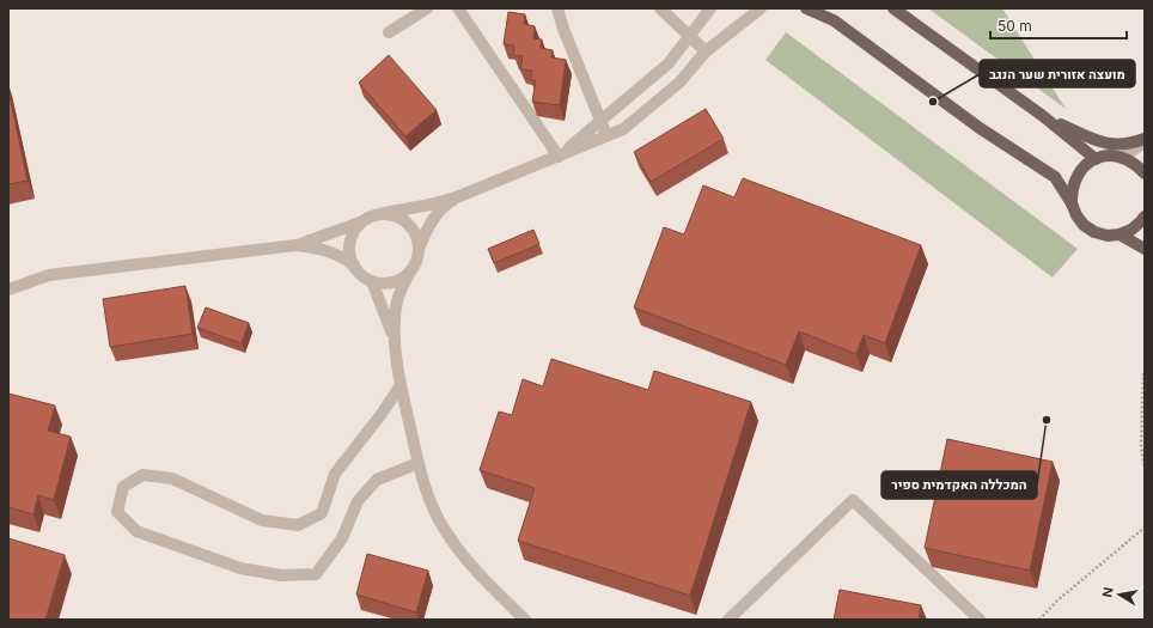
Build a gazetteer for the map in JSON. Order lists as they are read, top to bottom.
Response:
{
  "places": ["מועצה אזורית שער הנגב", "המכללה האקדמית ספיר"],
  "scale_bar": "50 m",
  "north": "left"
}
